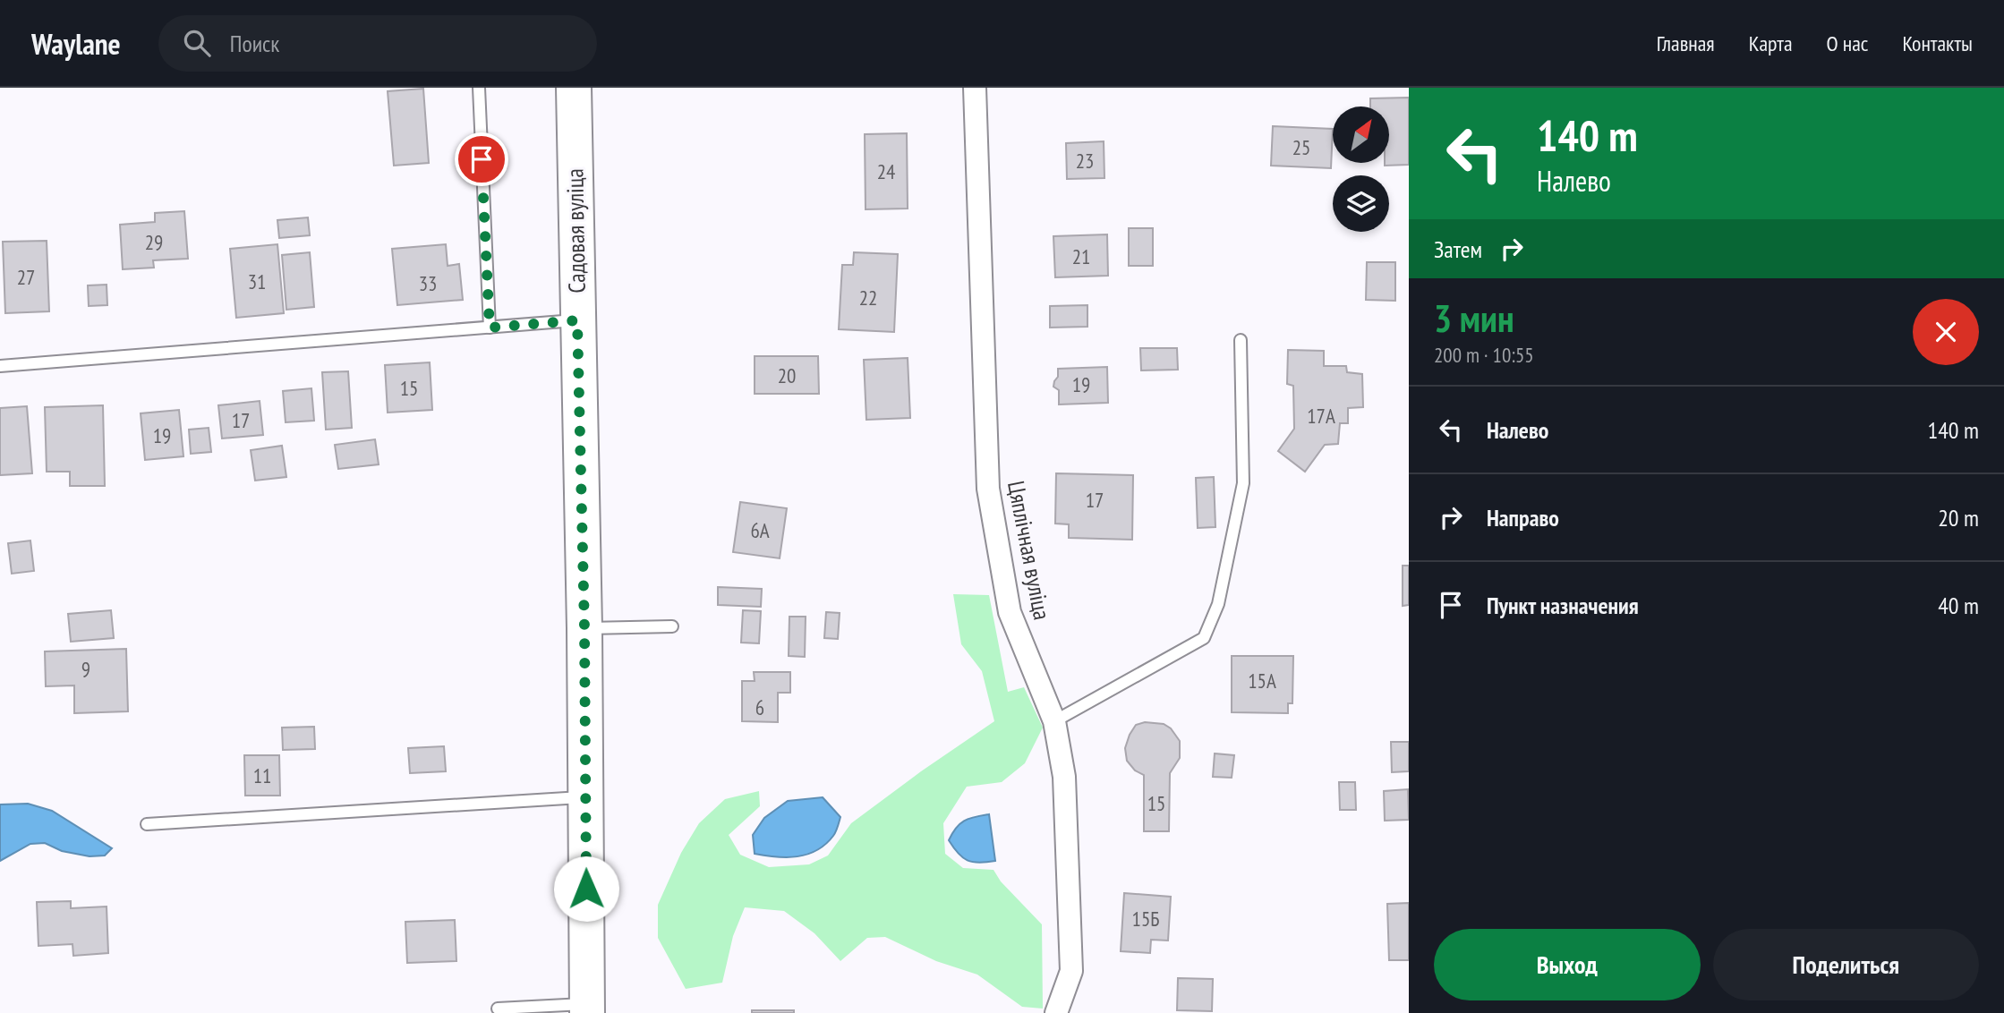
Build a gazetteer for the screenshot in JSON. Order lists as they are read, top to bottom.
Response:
{
  "streets": {
    "main road": ["Садовая вуліца"],
    "street": ["Цяплічная вуліца"]
  },
  "house_numbers": [
    "25",
    "23",
    "24",
    "29",
    "21",
    "27",
    "31",
    "33",
    "22",
    "20",
    "19",
    "15",
    "17А",
    "17",
    "19",
    "17",
    "6А",
    "9",
    "15А",
    "6",
    "11",
    "15",
    "15Б"
  ],
  "north": "top right",
  "page": {
    "header": "Waylane",
    "search": "Поиск",
    "nav": [
      "Главная",
      "Карта",
      "О нас",
      "Контакты"
    ],
    "turn": ["140 m", "Налево"],
    "then": "Затем",
    "heading": ["3 мин", "200 m · 10:55"],
    "list": [
      {
        "name": "Налево",
        "value": "140 m"
      },
      {
        "name": "Направо",
        "value": "20 m"
      },
      {
        "name": "Пункт назначения",
        "value": "40 m"
      }
    ],
    "buttons": ["Выход", "Поделиться"]
  }
}
